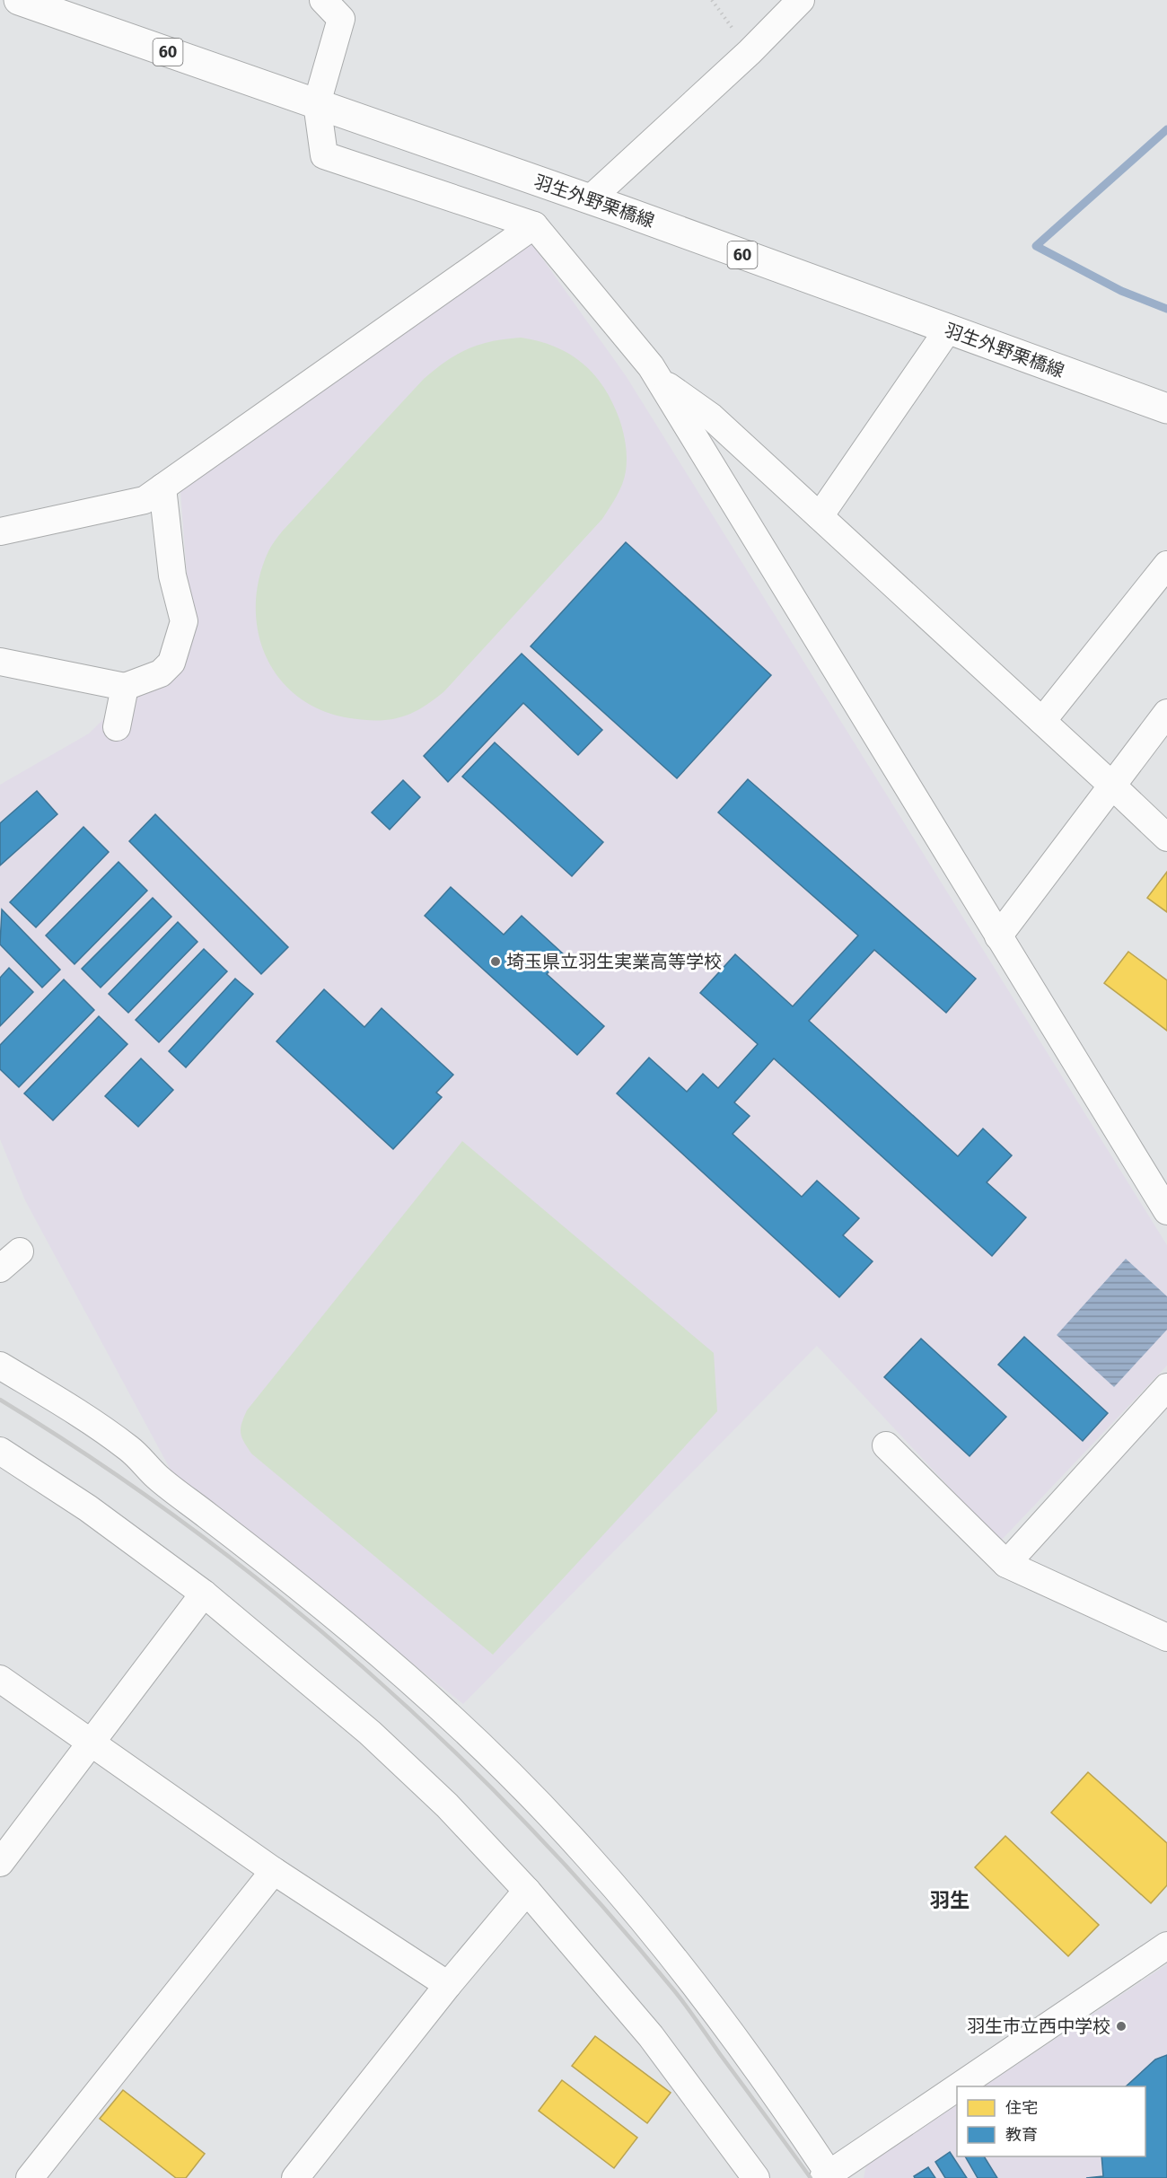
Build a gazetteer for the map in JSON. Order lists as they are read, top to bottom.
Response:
{
  "streets": {
    "main road": ["60", "羽生外野栗橋線"]
  },
  "districts": ["羽生"],
  "places": ["埼玉県立羽生実業高等学校", "羽生市立西中学校"],
  "legend": ["住宅", "教育"]
}
